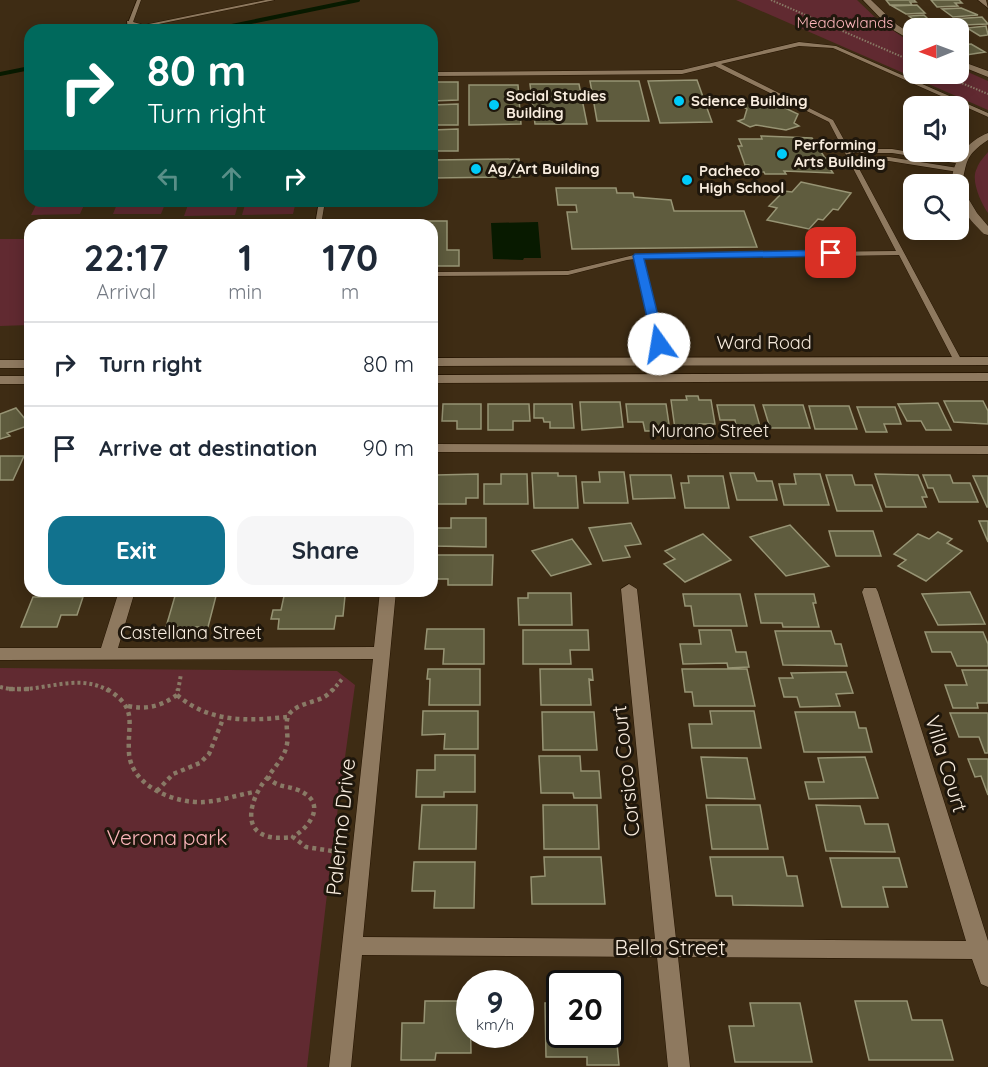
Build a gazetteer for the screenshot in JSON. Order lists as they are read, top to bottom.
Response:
{
  "streets": {
    "street": [
      "Ward Road",
      "Murano Street",
      "Castellana Street",
      "Villa Court",
      "Corsico Court",
      "Palermo Drive",
      "Bella Street"
    ]
  },
  "crossings": [
    ["Castellana Street", "Palermo Drive"],
    ["Villa Court", "Bella Street"],
    ["Corsico Court", "Bella Street"],
    ["Palermo Drive", "Bella Street"]
  ],
  "parks": ["Meadowlands", "Verona park"],
  "places": [
    "Science Building",
    "Social Studies Building",
    "Performing Arts Building",
    "Ag/Art Building",
    "Pacheco High School"
  ],
  "north": "left",
  "page": {
    "turn": ["80 m", "Turn right"],
    "eta": [
      "22:17",
      "Arrival",
      "1",
      "min",
      "170",
      "m"
    ],
    "list": [
      {
        "name": "Turn right",
        "value": "80 m"
      },
      {
        "name": "Arrive at destination",
        "value": "90 m"
      }
    ],
    "buttons": ["Exit", "Share"],
    "speed": "9 km/h",
    "limit": "20"
  }
}
